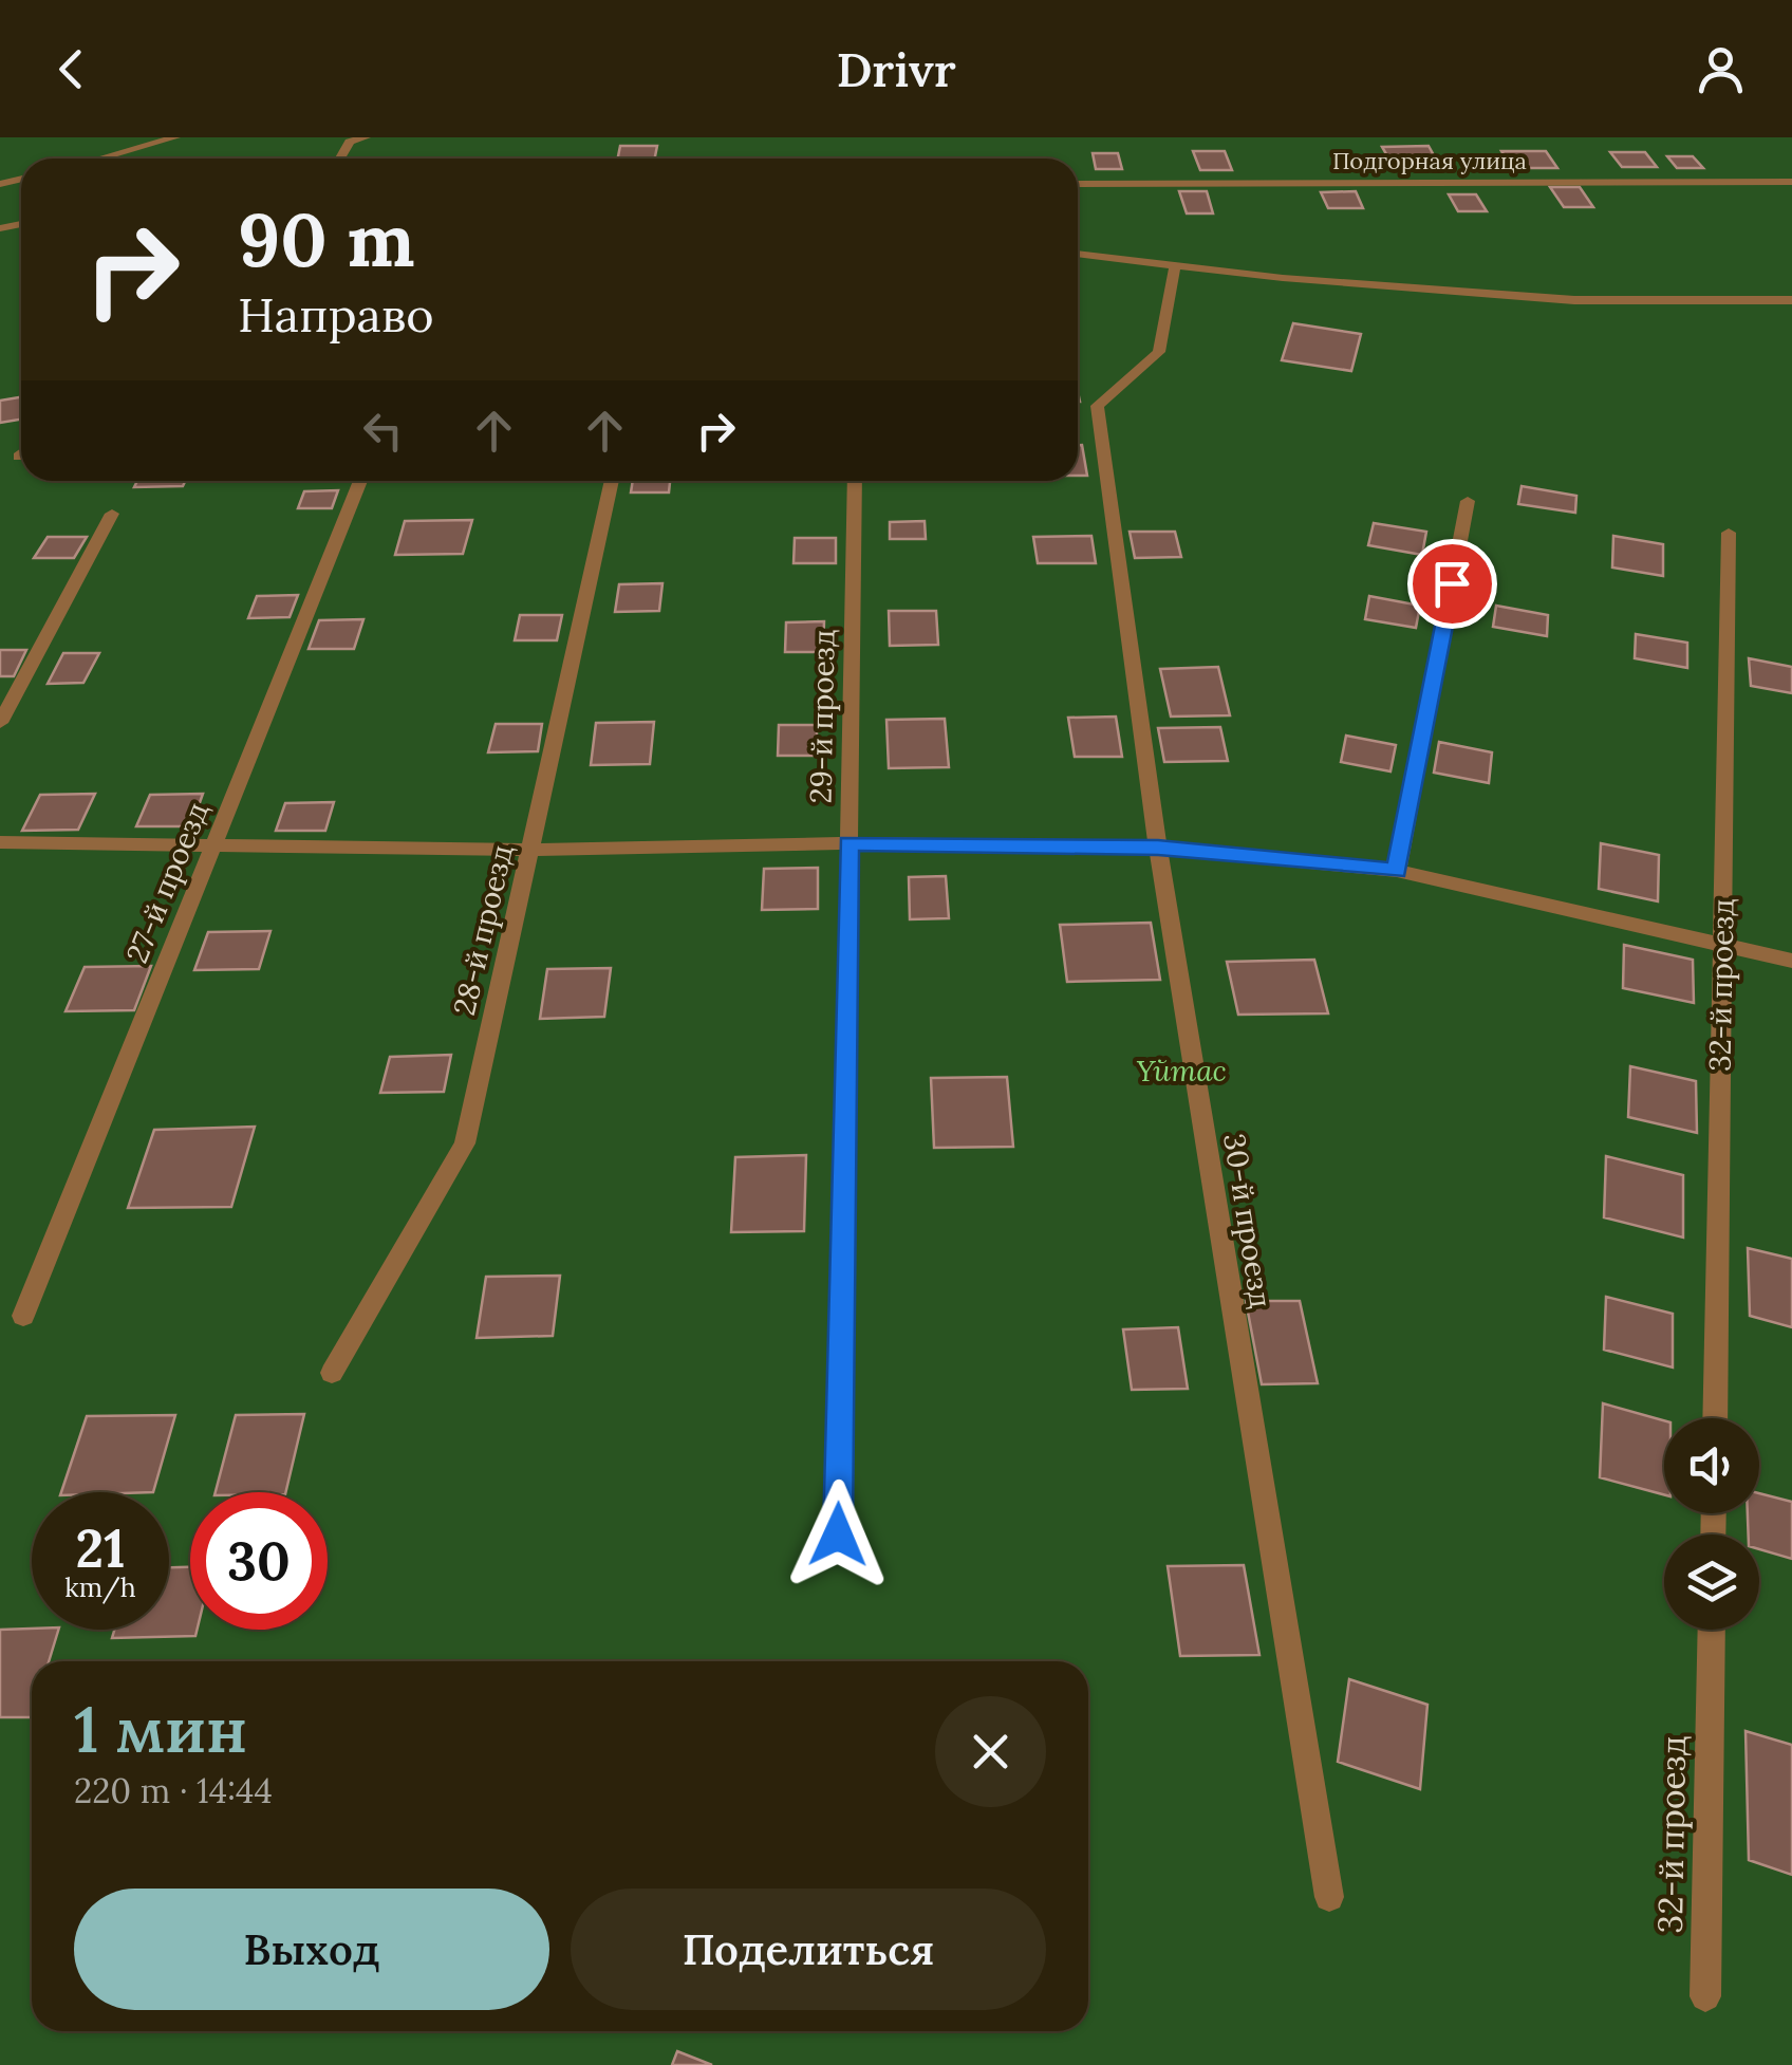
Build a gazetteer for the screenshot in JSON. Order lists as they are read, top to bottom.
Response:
{
  "streets": {
    "street": [
      "Подгорная улица",
      "29-й проезд",
      "27-й проезд",
      "28-й проезд",
      "32-й проезд",
      "30-й проезд"
    ]
  },
  "parks": ["Үйтас"],
  "page": {
    "header": "Drivr",
    "turn": ["90 m", "Направо"],
    "speed": "21 km/h",
    "limit": "30",
    "heading": ["1 мин", "220 m · 14:44"],
    "buttons": ["Выход", "Поделиться"]
  }
}
